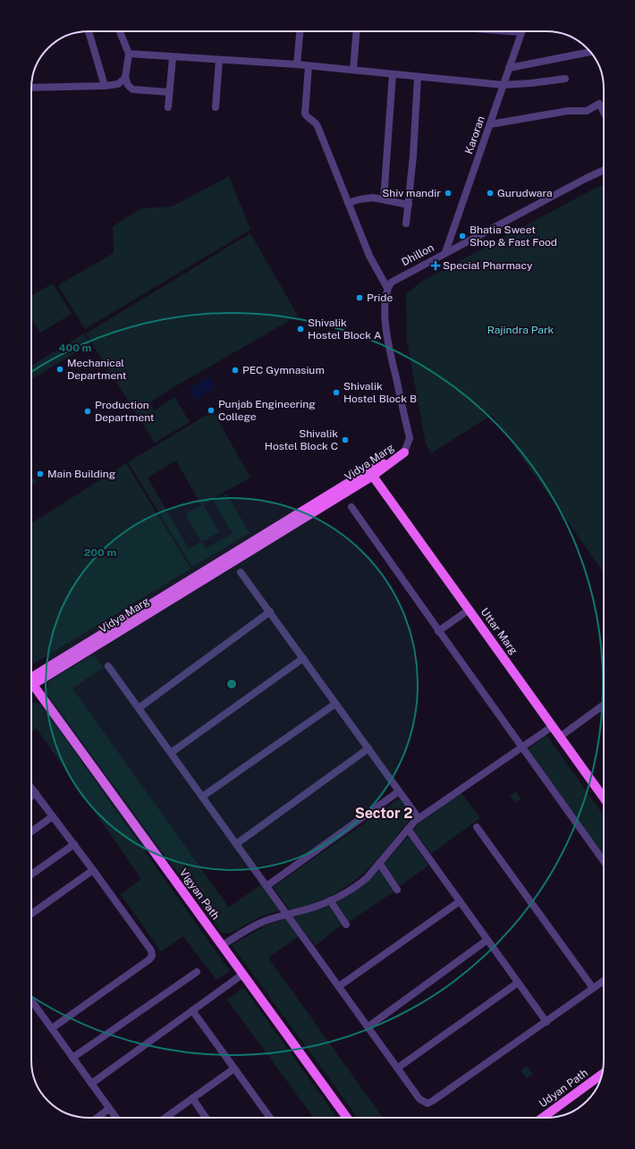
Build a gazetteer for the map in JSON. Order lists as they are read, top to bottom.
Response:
{
  "streets": {
    "main road": [
      "Vidya Marg",
      "Uttar Marg",
      "Vigyan Path",
      "Udyan Path"
    ],
    "street": ["Karoran", "Dhillon"]
  },
  "crossings": [
    ["Karoran", "Dhillon"],
    ["Vidya Marg", "Uttar Marg"]
  ],
  "districts": ["Sector 2"],
  "parks": ["Rajindra Park"],
  "places": {
    "other": [
      "Shiv mandir",
      "Gurudwara",
      "Bhatia Sweet Shop & Fast Food",
      "Pride",
      "Shivalik Hostel Block A",
      "Mechanical Department",
      "PEC Gymnasium",
      "Shivalik Hostel Block B",
      "Punjab Engineering College",
      "Production Department",
      "Shivalik Hostel Block C",
      "Main Building"
    ],
    "health": ["Special Pharmacy"]
  },
  "rings": ["400 m", "200 m"]
}
